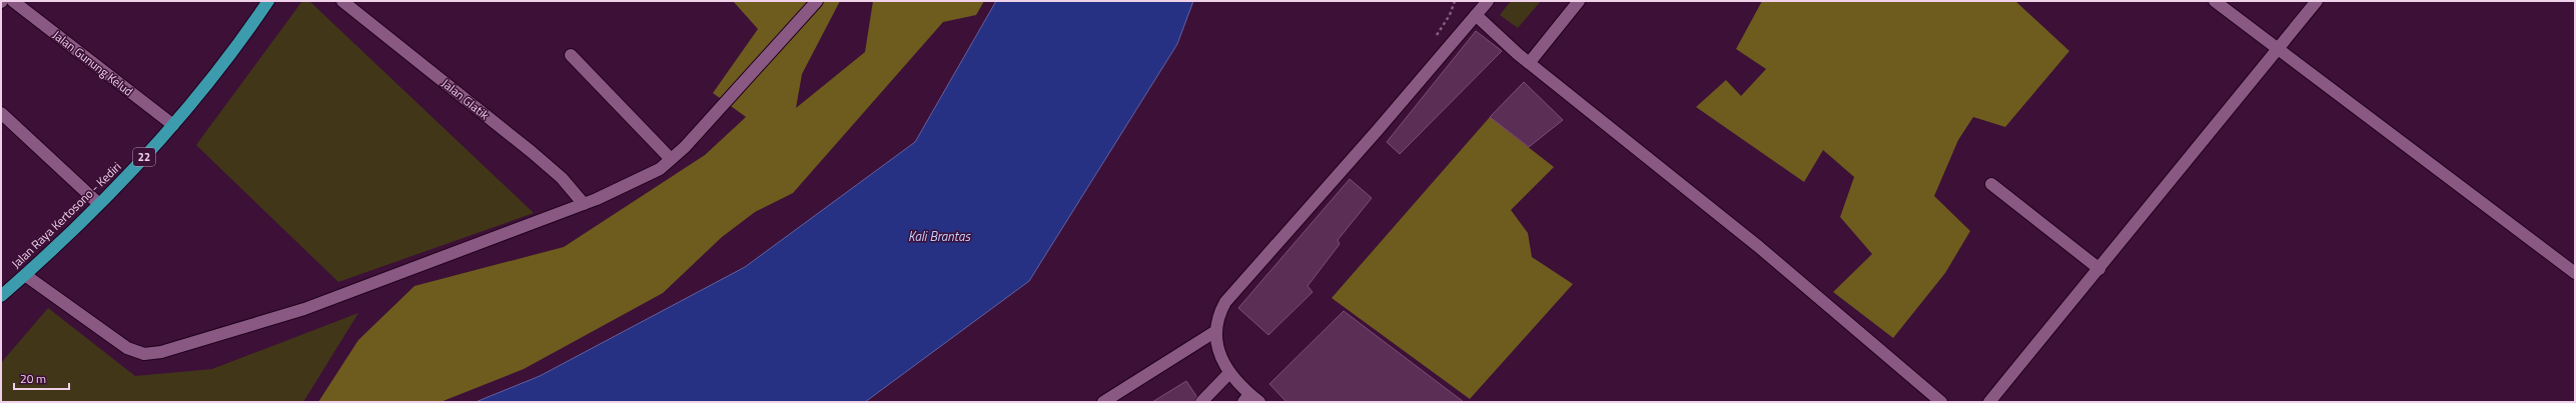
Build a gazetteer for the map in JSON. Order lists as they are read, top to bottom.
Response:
{
  "streets": {
    "highway": ["22", "Jalan Raya Kertosono - Kediri"],
    "street": ["Jalan Gunung Kelud", "Jalan Glatik"]
  },
  "crossings": [
    ["Jalan Gunung Kelud", "Jalan Raya Kertosono - Kediri"]
  ],
  "water": ["Kali Brantas"],
  "scale_bar": "20 m"
}
